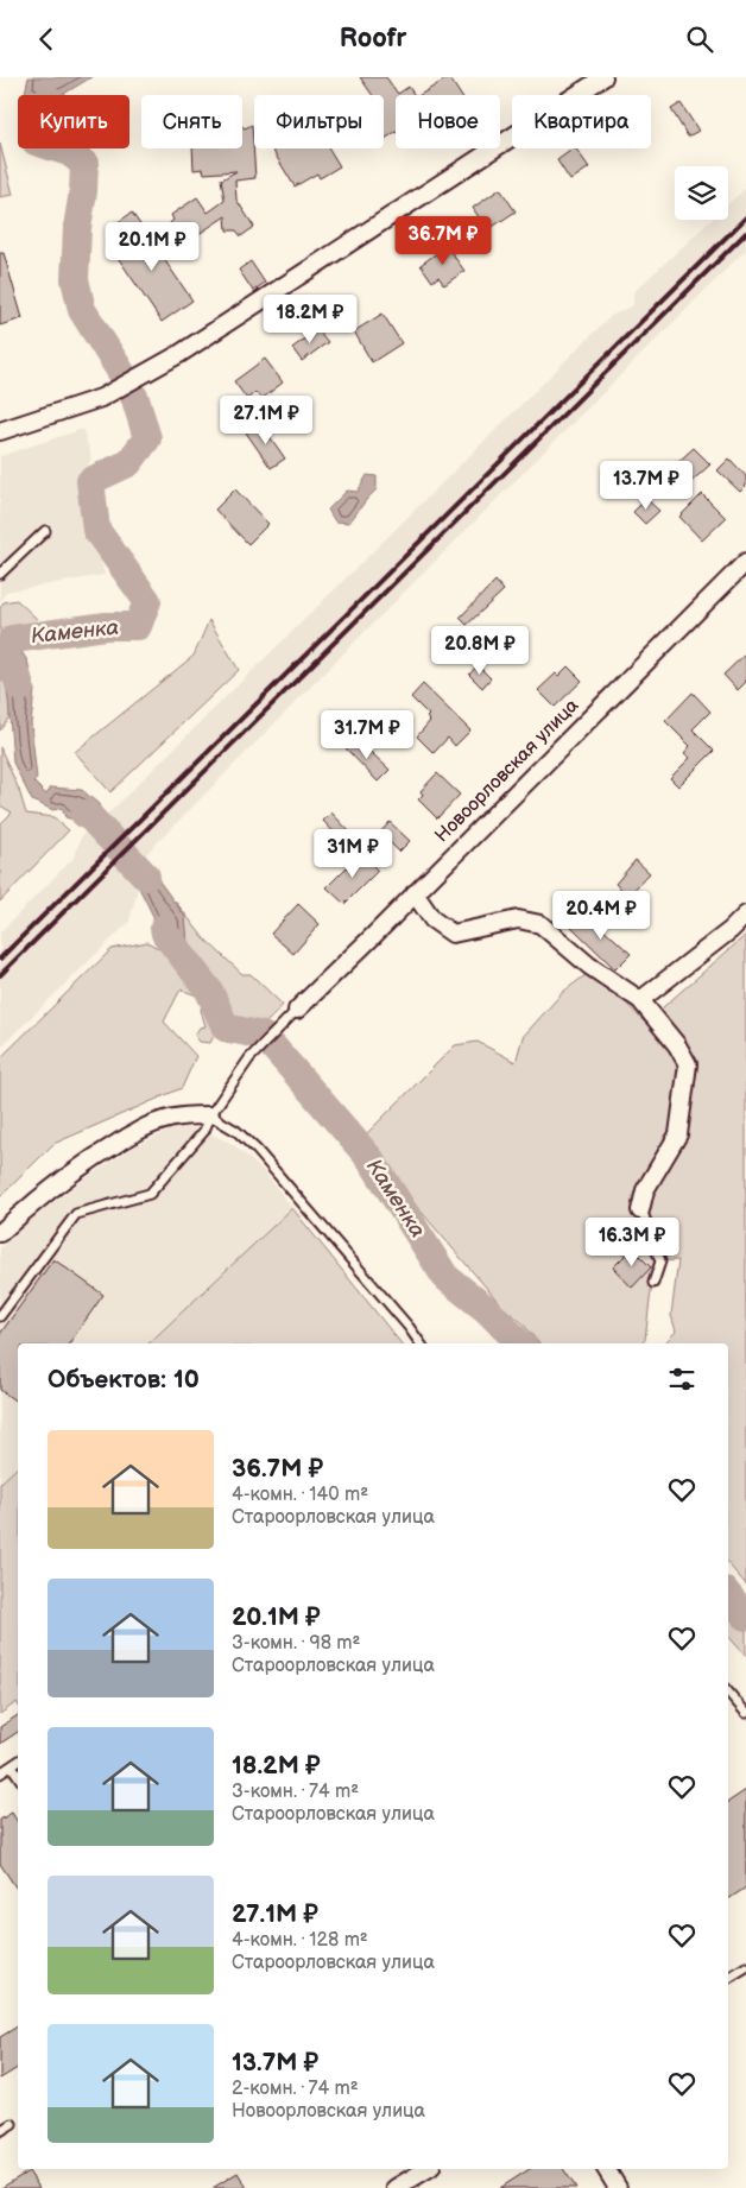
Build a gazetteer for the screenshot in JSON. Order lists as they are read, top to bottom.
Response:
{
  "streets": {
    "street": ["Новоорловская улица"]
  },
  "water": ["Каменка"],
  "page": {
    "header": "Roofr",
    "chip": [
      "Купить",
      "Снять",
      "Фильтры",
      "Новое",
      "Квартира"
    ],
    "price": [
      "36.7M ₽",
      "20.1M ₽",
      "18.2M ₽",
      "27.1M ₽",
      "13.7M ₽",
      "20.8M ₽",
      "31.7M ₽",
      "31M ₽",
      "20.4M ₽",
      "16.3M ₽"
    ],
    "heading": "Объектов: 10",
    "list": [
      {
        "name": "36.7M ₽",
        "note": "4-комн. · 140 m² · Староорловская улица"
      },
      {
        "name": "20.1M ₽",
        "note": "3-комн. · 98 m² · Староорловская улица"
      },
      {
        "name": "18.2M ₽",
        "note": "3-комн. · 74 m² · Староорловская улица"
      },
      {
        "name": "27.1M ₽",
        "note": "4-комн. · 128 m² · Староорловская улица"
      },
      {
        "name": "13.7M ₽",
        "note": "2-комн. · 74 m² · Новоорловская улица"
      }
    ]
  }
}
